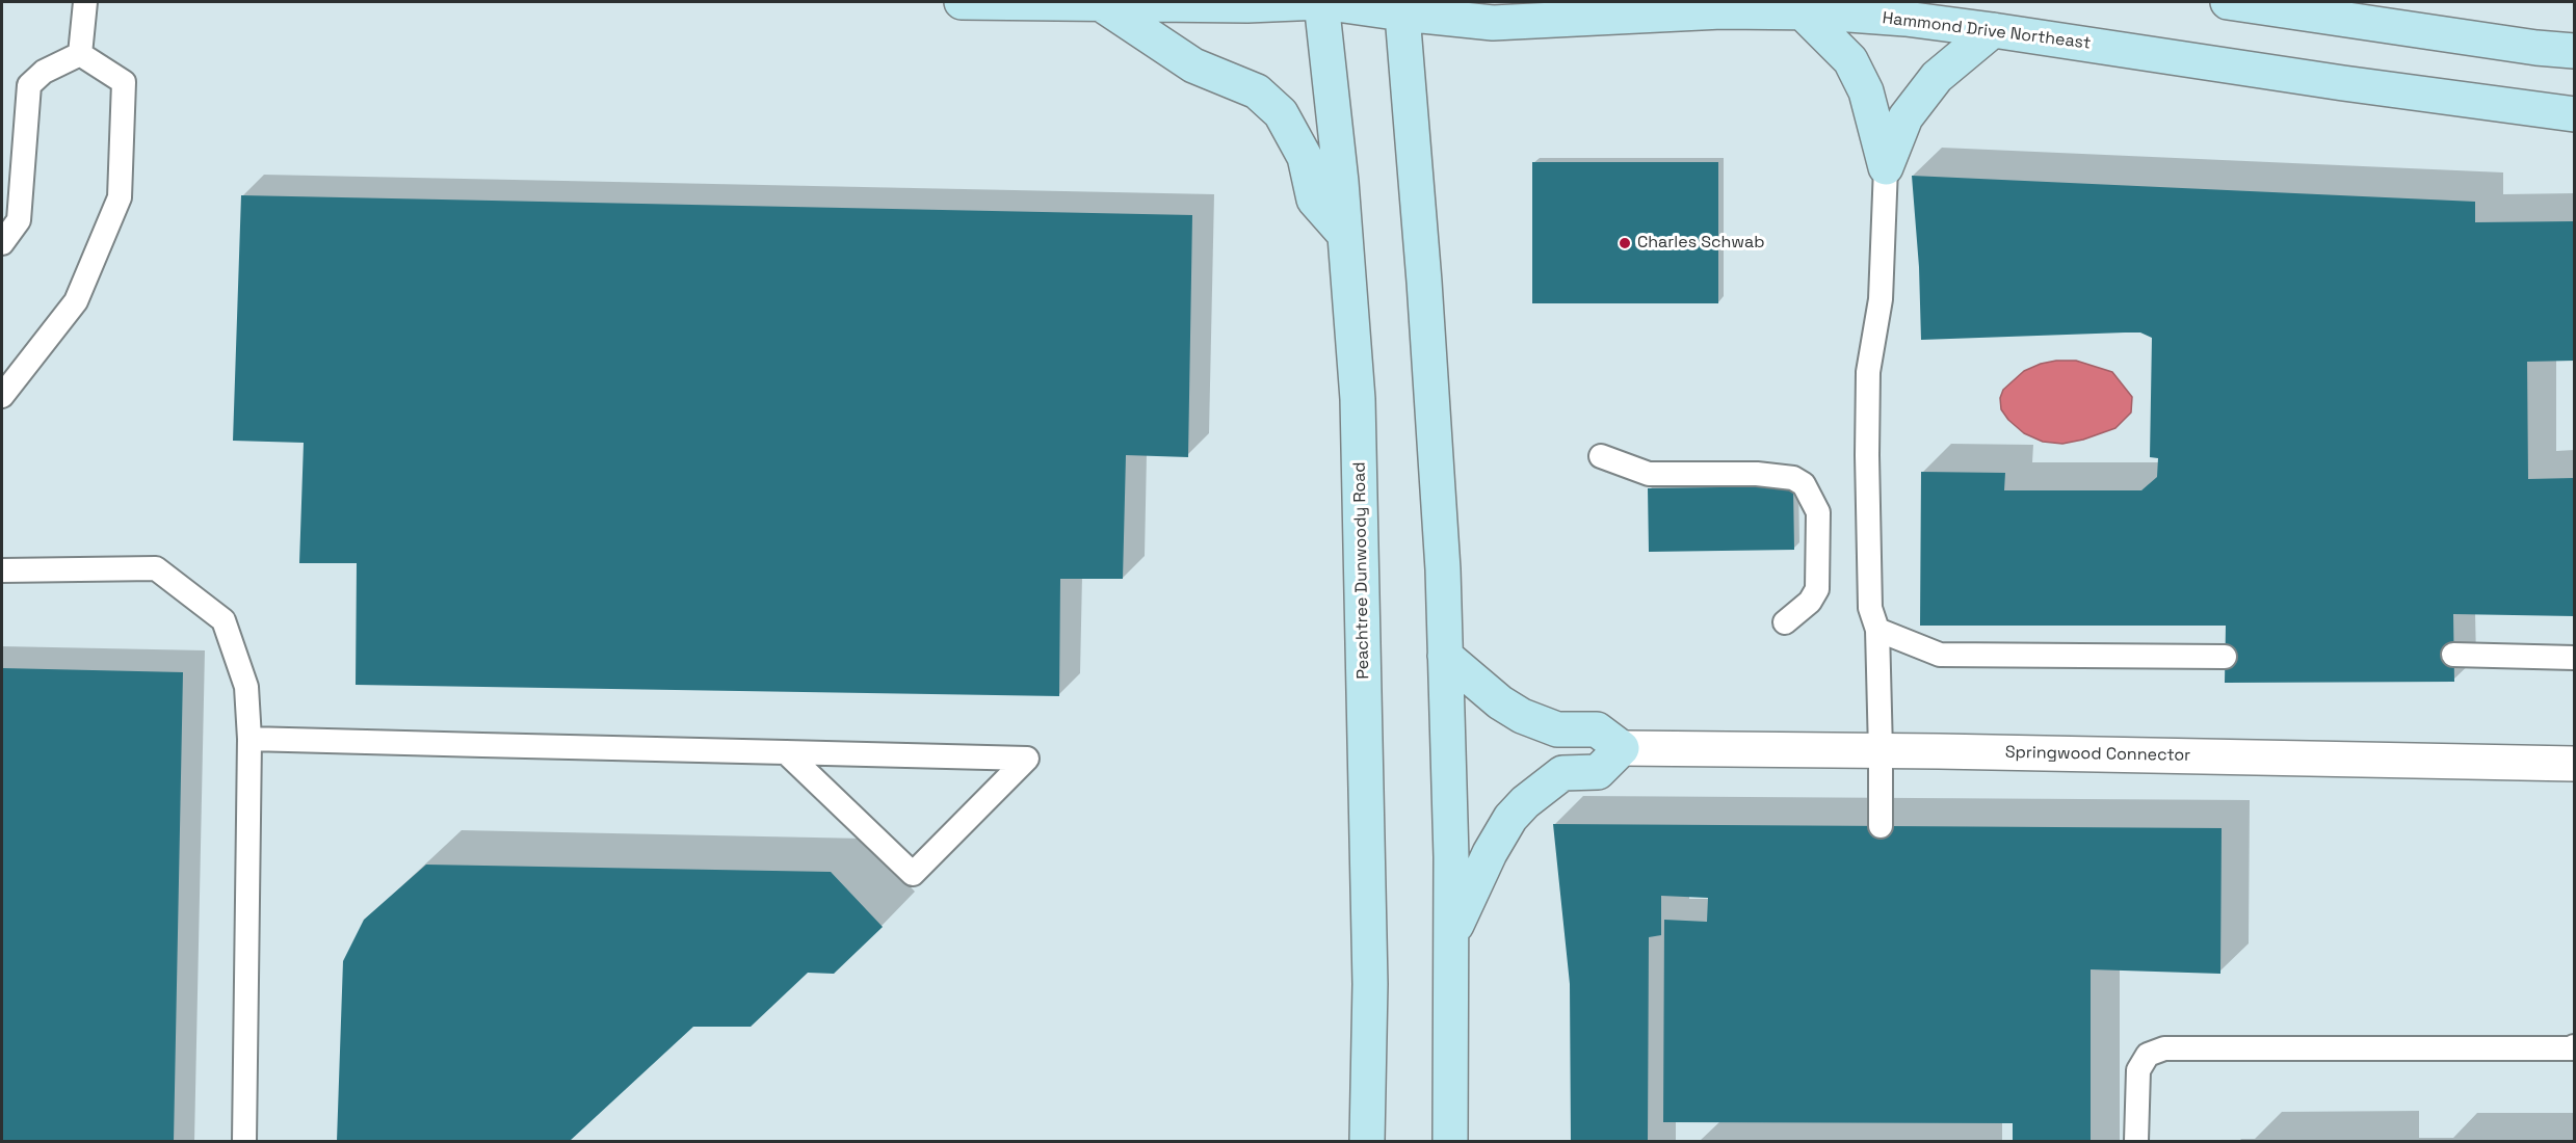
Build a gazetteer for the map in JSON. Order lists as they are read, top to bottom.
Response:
{
  "streets": {
    "main road": ["Hammond Drive Northeast", "Peachtree Dunwoody Road"],
    "street": ["Springwood Connector"]
  },
  "crossings": [
    ["Hammond Drive Northeast", "Peachtree Dunwoody Road"]
  ],
  "places": ["Charles Schwab"]
}
